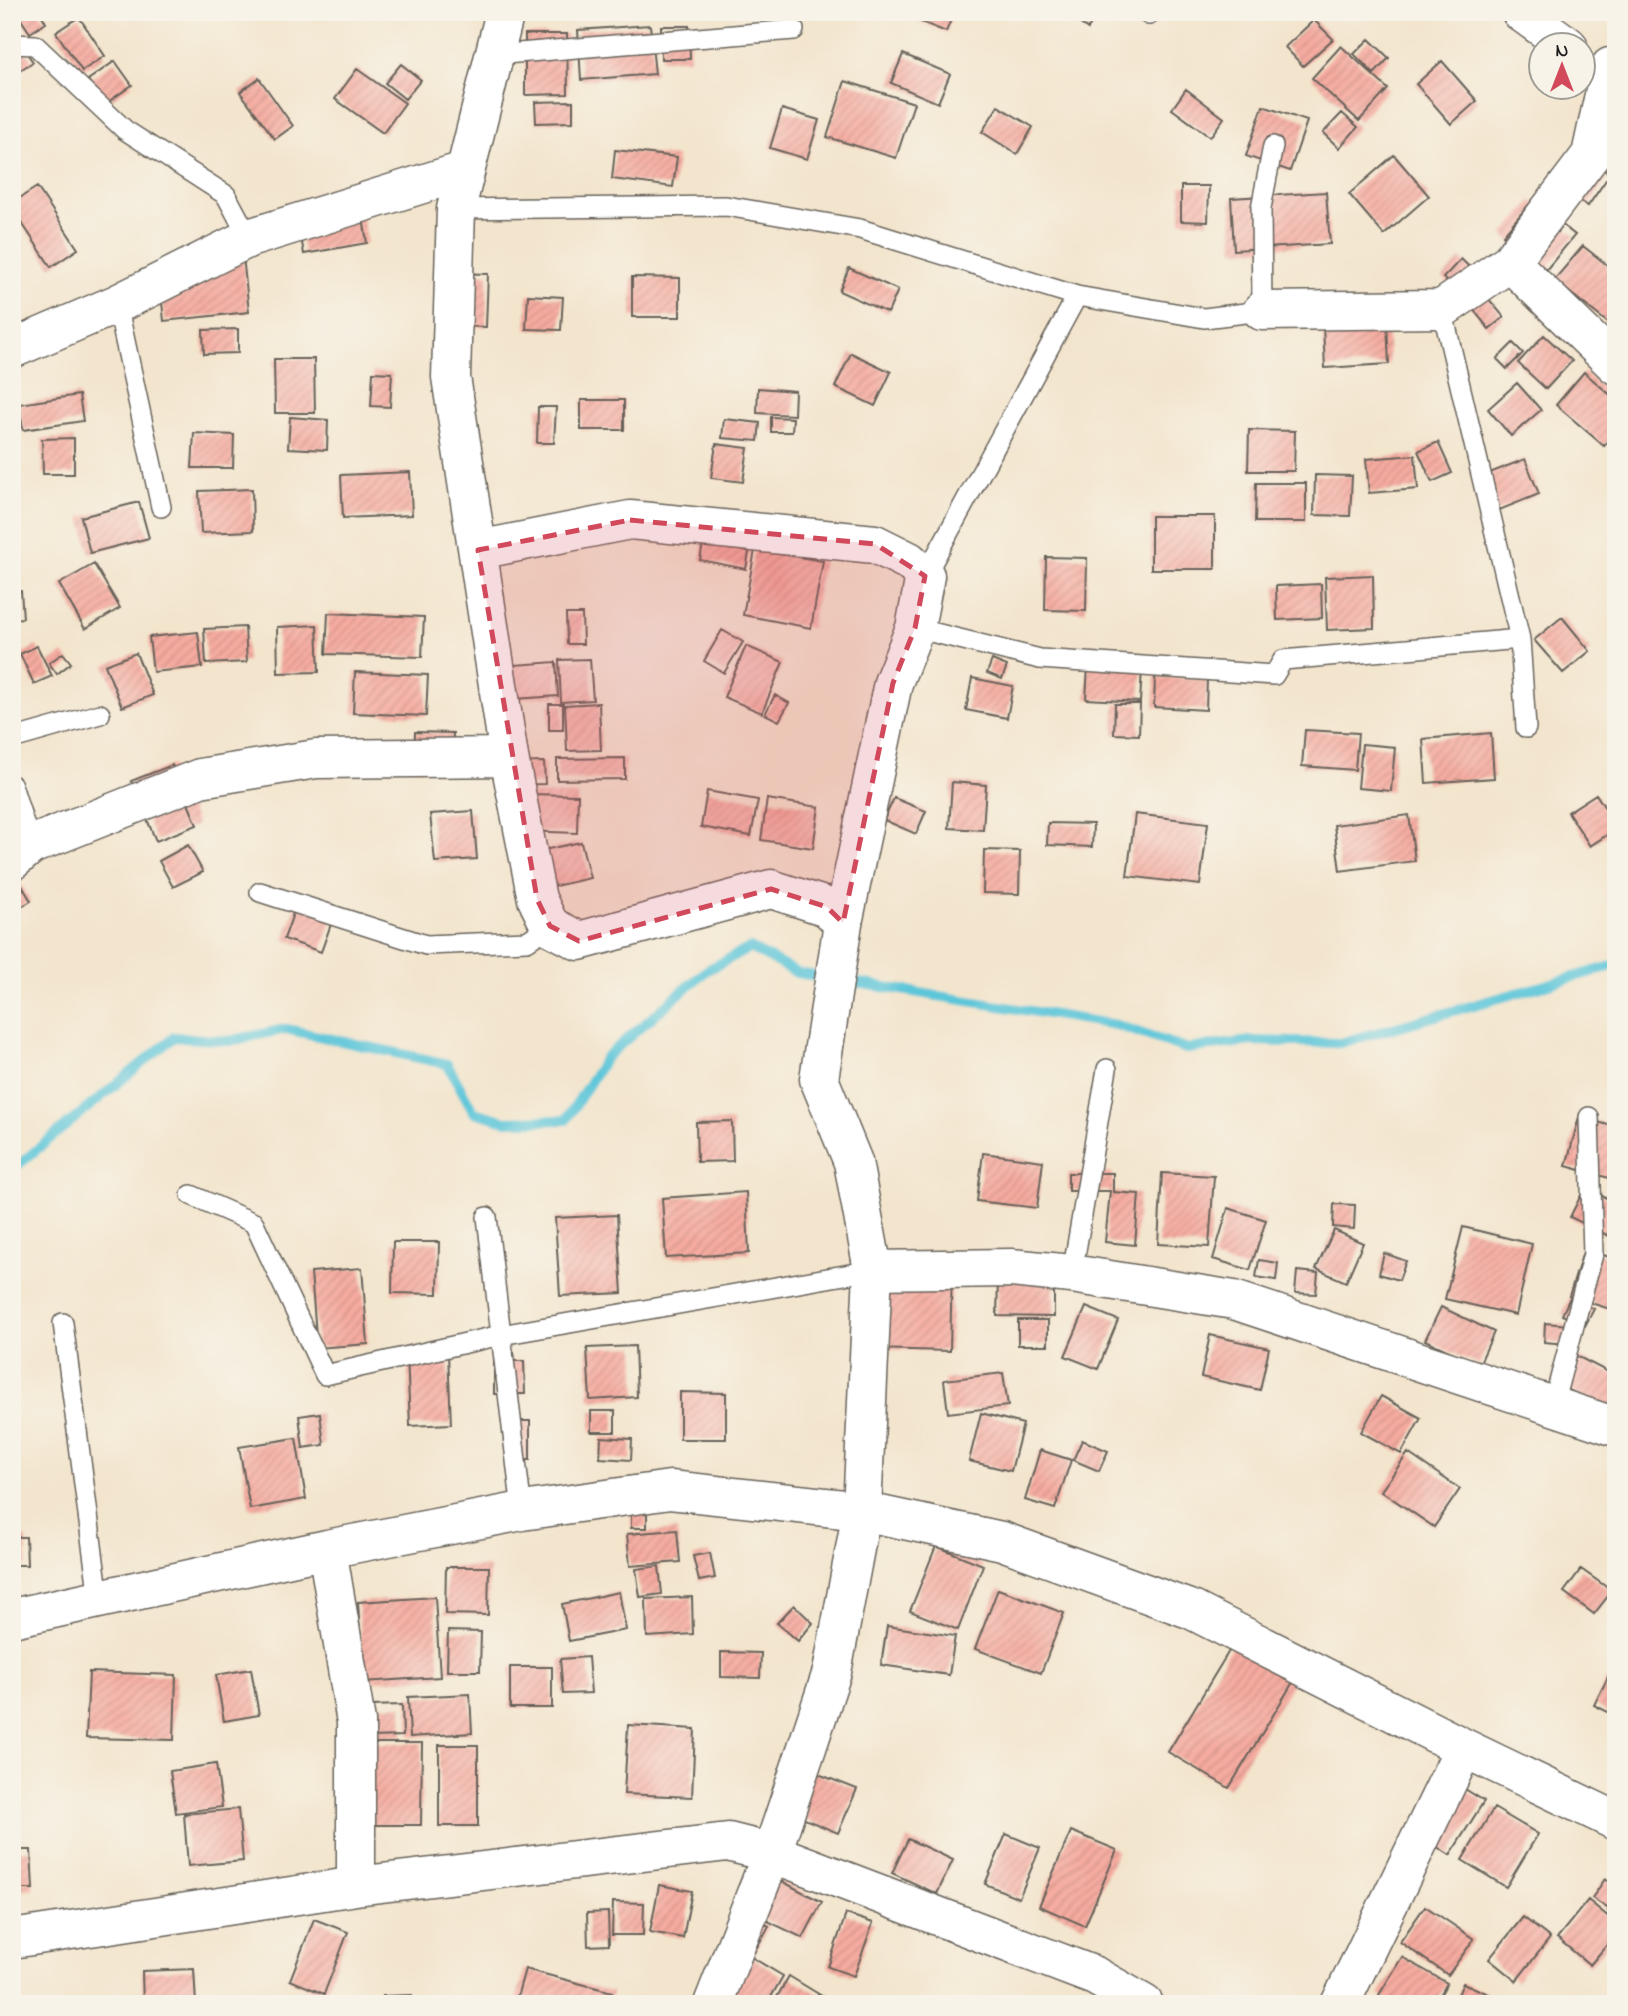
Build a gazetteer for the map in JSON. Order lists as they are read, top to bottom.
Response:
{
  "north": "top"
}
